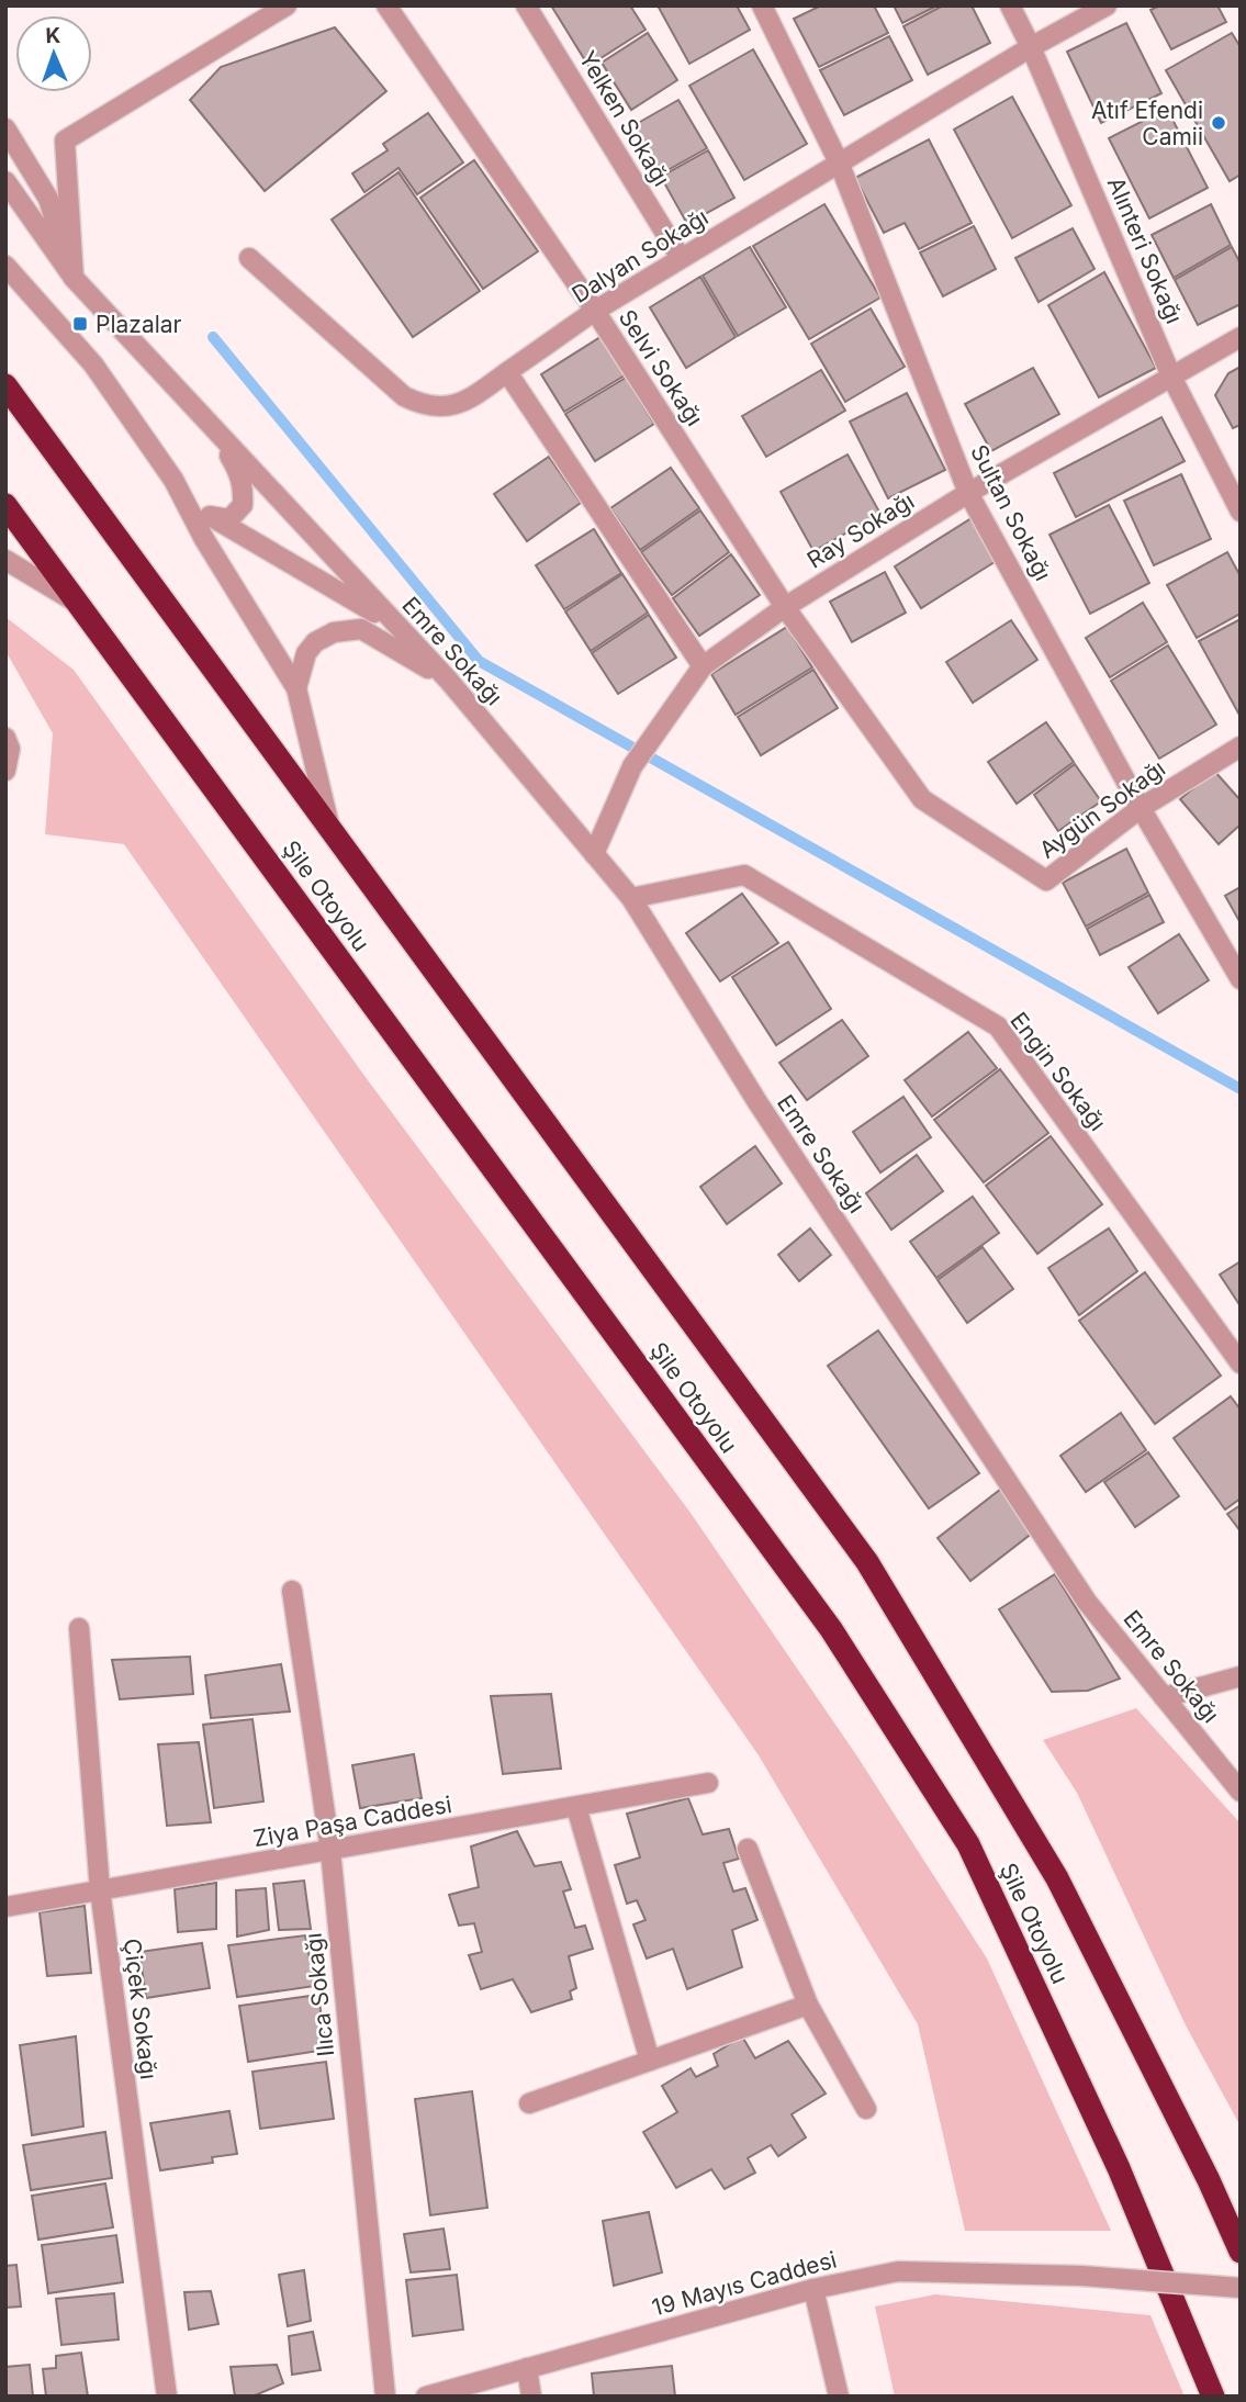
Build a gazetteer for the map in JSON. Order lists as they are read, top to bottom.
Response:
{
  "streets": {
    "highway": ["Şile Otoyolu"],
    "street": [
      "Yelken Sokağı",
      "Alınteri Sokağı",
      "Dalyan Sokağı",
      "Selvi Sokağı",
      "Sultan Sokağı",
      "Ray Sokağı",
      "Emre Sokağı",
      "Aygün Sokağı",
      "Engin Sokağı",
      "Ziya Paşa Caddesi",
      "Ilıca Sokağı",
      "Çiçek Sokağı",
      "19 Mayıs Caddesi"
    ]
  },
  "crossings": [
    ["Yelken Sokağı", "Dalyan Sokağı"],
    ["Alınteri Sokağı", "Dalyan Sokağı"],
    ["Alınteri Sokağı", "Ray Sokağı"],
    ["Dalyan Sokağı", "Selvi Sokağı"],
    ["Dalyan Sokağı", "Sultan Sokağı"],
    ["Selvi Sokağı", "Ray Sokağı"],
    ["Selvi Sokağı", "Aygün Sokağı"],
    ["Sultan Sokağı", "Ray Sokağı"],
    ["Sultan Sokağı", "Aygün Sokağı"],
    ["Ray Sokağı", "Emre Sokağı"],
    ["Ray Sokağı", "Aygün Sokağı"],
    ["Emre Sokağı", "Engin Sokağı"],
    ["Ziya Paşa Caddesi", "Ilıca Sokağı"],
    ["Ziya Paşa Caddesi", "Çiçek Sokağı"]
  ],
  "places": {
    "other": ["Atıf Efendi Camii"],
    "transit": ["Plazalar"]
  },
  "north": "top"
}
